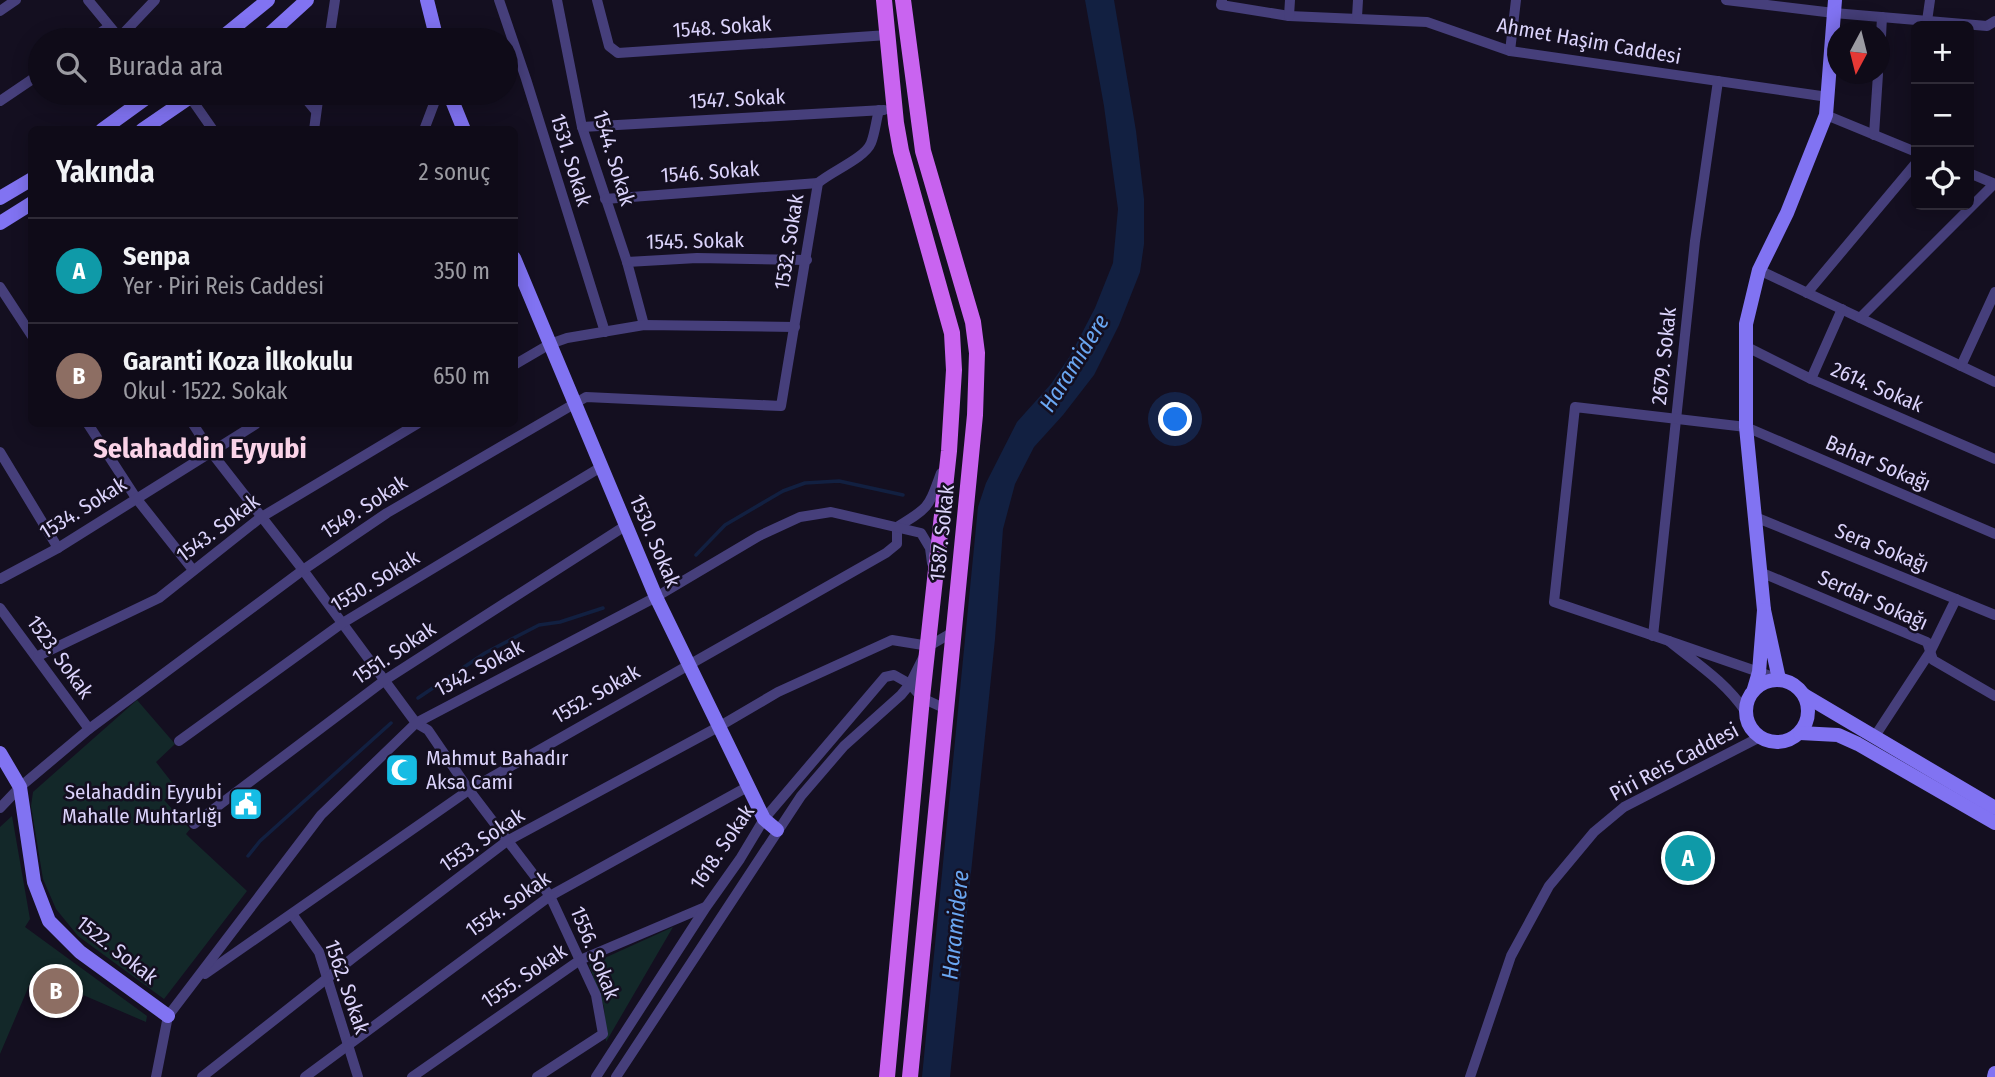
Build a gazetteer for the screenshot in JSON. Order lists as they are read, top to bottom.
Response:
{
  "streets": {
    "main road": ["1587. Sokak"],
    "street": [
      "1548. Sokak",
      "Ahmet Haşim Caddesi",
      "1547. Sokak",
      "1544. Sokak",
      "1531. Sokak",
      "1546. Sokak",
      "1545. Sokak",
      "1532. Sokak",
      "2679. Sokak",
      "2614. Sokak",
      "Bahar Sokağı",
      "1549. Sokak",
      "1534. Sokak",
      "1543. Sokak",
      "1530. Sokak",
      "Sera Sokağı",
      "1550. Sokak",
      "Serdar Sokağı",
      "1551. Sokak",
      "1523. Sokak",
      "1342. Sokak",
      "1552. Sokak",
      "Piri Reis Caddesi",
      "1553. Sokak",
      "1618. Sokak",
      "1554. Sokak",
      "1522. Sokak",
      "1556. Sokak",
      "1555. Sokak",
      "1562. Sokak"
    ]
  },
  "crossings": [
    ["1548. Sokak", "1587. Sokak"],
    ["Ahmet Haşim Caddesi", "2679. Sokak"],
    ["1547. Sokak", "1544. Sokak"],
    ["1547. Sokak", "1532. Sokak"],
    ["1547. Sokak", "1587. Sokak"],
    ["1544. Sokak", "1546. Sokak"],
    ["1544. Sokak", "1545. Sokak"],
    ["1546. Sokak", "1532. Sokak"],
    ["1545. Sokak", "1532. Sokak"],
    ["1532. Sokak", "1549. Sokak"],
    ["1532. Sokak", "1587. Sokak"],
    ["2679. Sokak", "Bahar Sokağı"],
    ["1549. Sokak", "1530. Sokak"],
    ["1549. Sokak", "1523. Sokak"],
    ["1549. Sokak", "1522. Sokak"],
    ["1549. Sokak", "1556. Sokak"],
    ["1534. Sokak", "1556. Sokak"],
    ["1543. Sokak", "1523. Sokak"],
    ["1543. Sokak", "1556. Sokak"],
    ["1587. Sokak", "1342. Sokak"],
    ["1587. Sokak", "1552. Sokak"],
    ["1587. Sokak", "1553. Sokak"],
    ["1587. Sokak", "1618. Sokak"],
    ["1530. Sokak", "1550. Sokak"],
    ["1530. Sokak", "1551. Sokak"],
    ["1530. Sokak", "1342. Sokak"],
    ["1530. Sokak", "1552. Sokak"],
    ["1530. Sokak", "1553. Sokak"],
    ["1530. Sokak", "1618. Sokak"],
    ["1530. Sokak", "1554. Sokak"],
    ["1550. Sokak", "1556. Sokak"],
    ["1551. Sokak", "1556. Sokak"],
    ["1342. Sokak", "1552. Sokak"],
    ["1342. Sokak", "1522. Sokak"],
    ["1342. Sokak", "1556. Sokak"],
    ["1552. Sokak", "1556. Sokak"],
    ["1552. Sokak", "1562. Sokak"],
    ["1553. Sokak", "1618. Sokak"],
    ["1553. Sokak", "1556. Sokak"],
    ["1553. Sokak", "1562. Sokak"],
    ["1618. Sokak", "1555. Sokak"],
    ["1554. Sokak", "1556. Sokak"],
    ["1554. Sokak", "1562. Sokak"],
    ["1556. Sokak", "1555. Sokak"]
  ],
  "districts": ["Selahaddin Eyyubi"],
  "water": ["Haramidere"],
  "places": {
    "mosque": ["Mahmut Bahadır Aksa Cami"],
    "public building": ["Selahaddin Eyyubi Mahalle Muhtarlığı"]
  },
  "north": "bottom",
  "page": {
    "map_buttons": ["+", "−"],
    "search": "Burada ara",
    "heading": ["Yakında", "2 sonuç"],
    "list": [
      {
        "mark": "A",
        "name": "Senpa",
        "note": "Yer · Piri Reis Caddesi",
        "value": "350 m"
      },
      {
        "mark": "B",
        "name": "Garanti Koza İlkokulu",
        "note": "Okul · 1522. Sokak",
        "value": "650 m"
      }
    ],
    "pins": ["A", "B"]
  }
}
